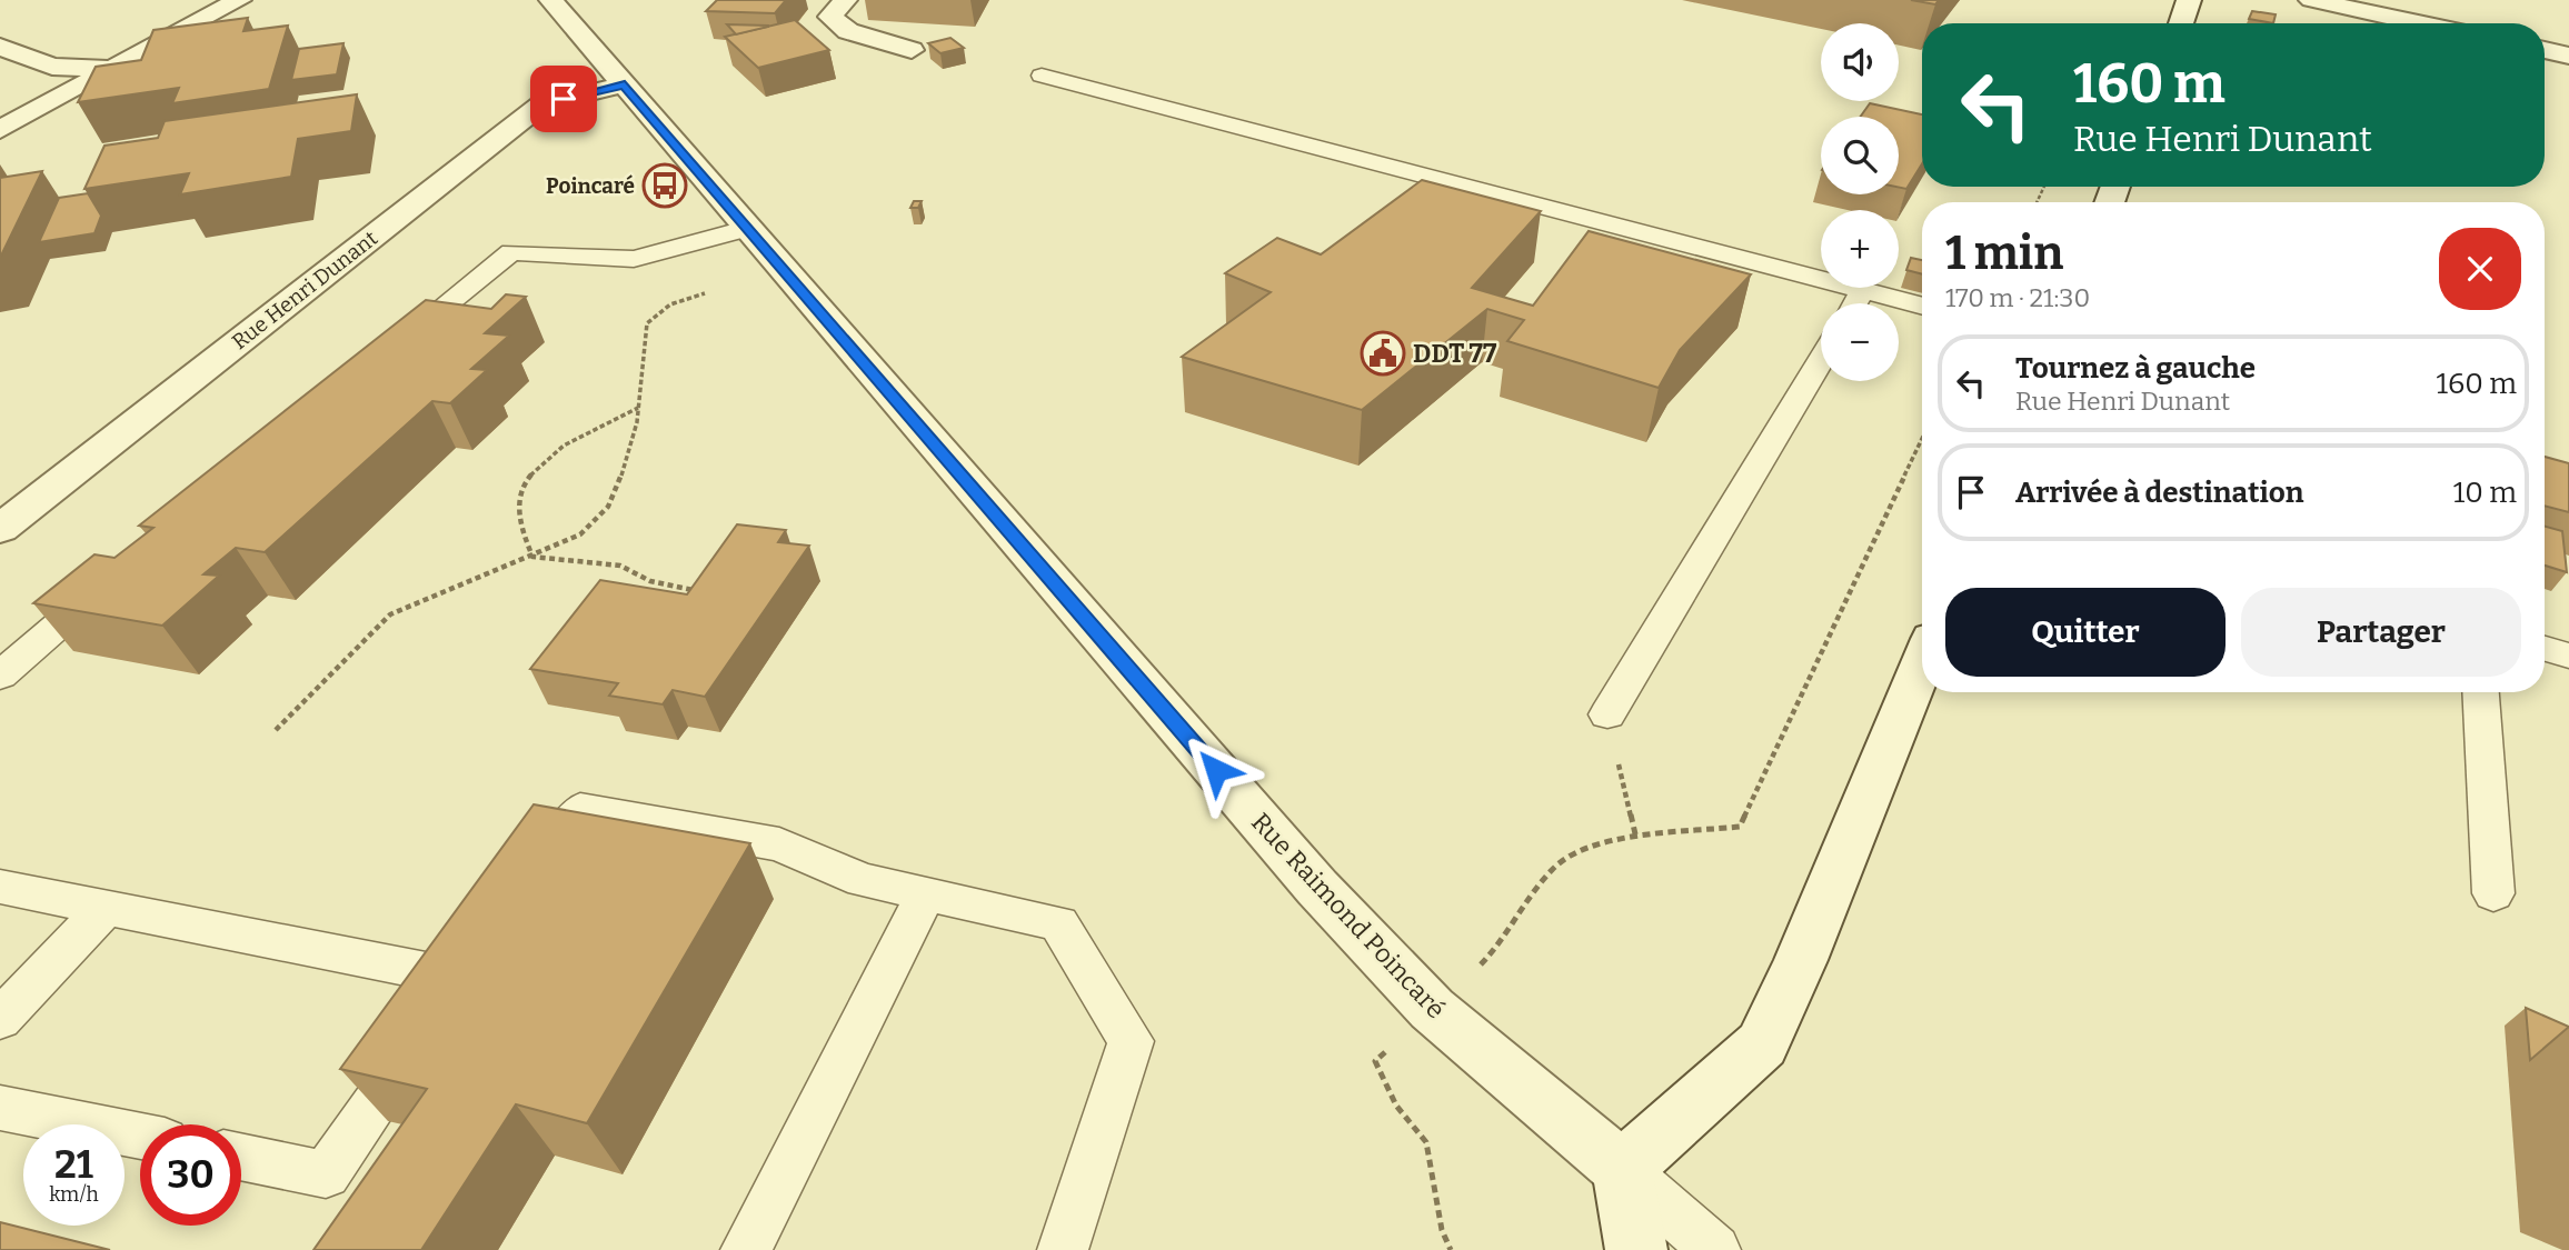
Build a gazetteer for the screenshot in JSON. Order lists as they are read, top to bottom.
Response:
{
  "streets": {
    "street": ["Rue Henri Dunant", "Rue Raimond Poincaré"]
  },
  "crossings": [
    ["Rue Henri Dunant", "Rue Raimond Poincaré"]
  ],
  "places": {
    "bus stop": ["Poincaré"],
    "public building": ["DDT 77"]
  },
  "page": {
    "map_buttons": ["+", "−"],
    "turn": ["160 m", "Rue Henri Dunant"],
    "heading": ["1 min", "170 m · 21:30"],
    "list": [
      {
        "name": "Tournez à gauche",
        "note": "Rue Henri Dunant",
        "value": "160 m"
      },
      {
        "name": "Arrivée à destination",
        "value": "10 m"
      }
    ],
    "buttons": ["Quitter", "Partager"],
    "speed": "21 km/h",
    "limit": "30"
  }
}
